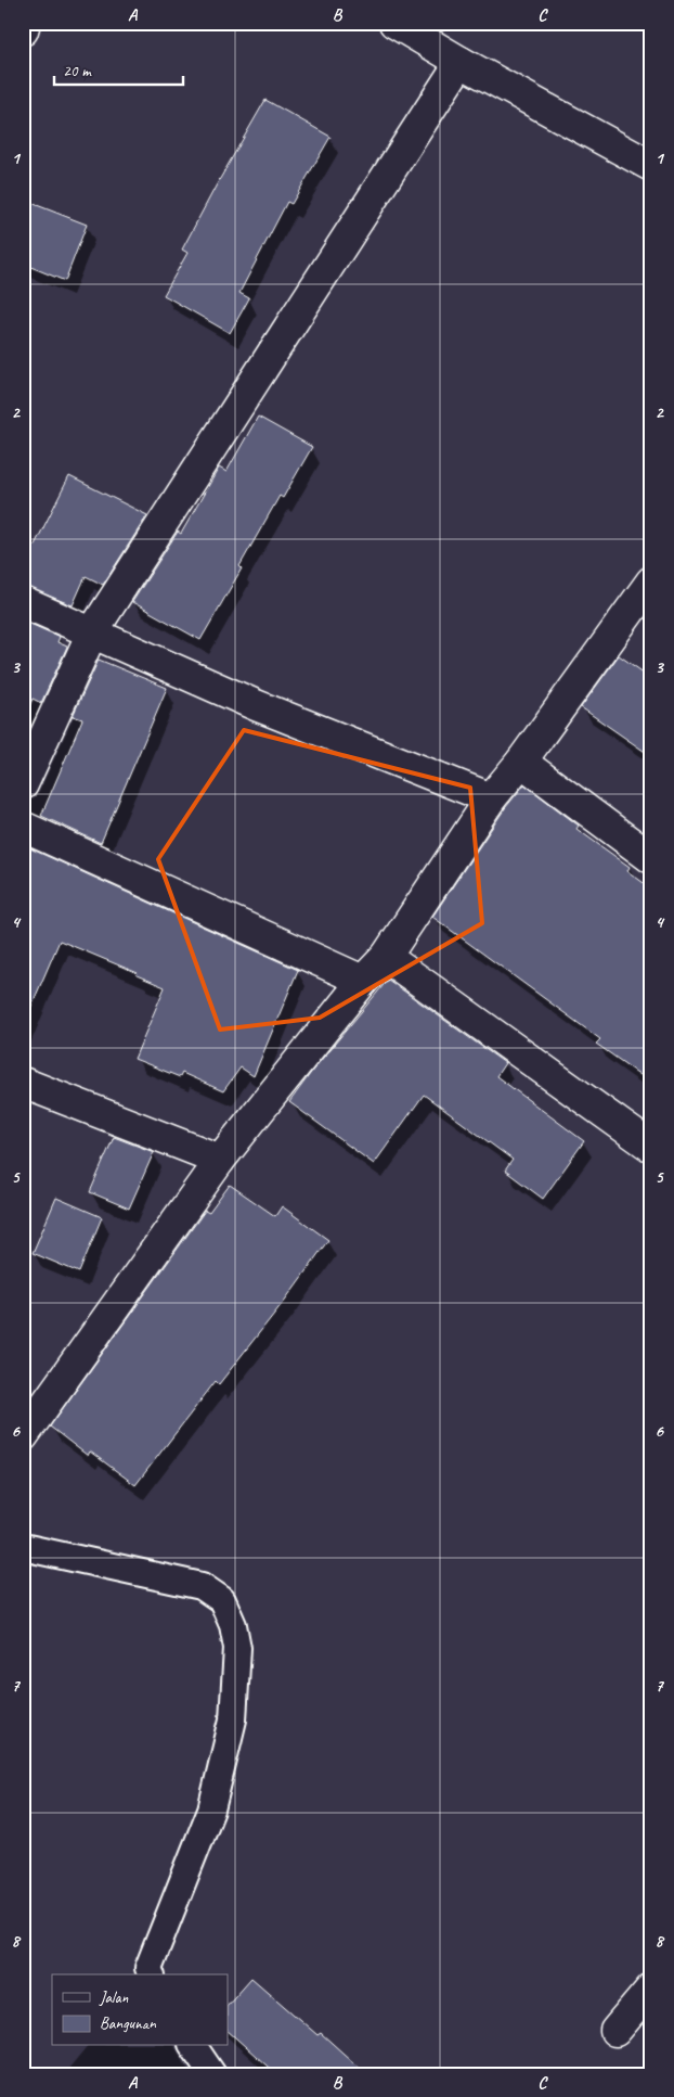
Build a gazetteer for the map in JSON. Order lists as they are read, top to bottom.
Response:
{
  "legend": ["Jalan", "Bangunan"],
  "scale_bar": "20 m",
  "grid": {
    "columns": ["A", "B", "C"],
    "rows": [
      "1",
      "2",
      "3",
      "4",
      "5",
      "6",
      "7",
      "8"
    ]
  }
}
